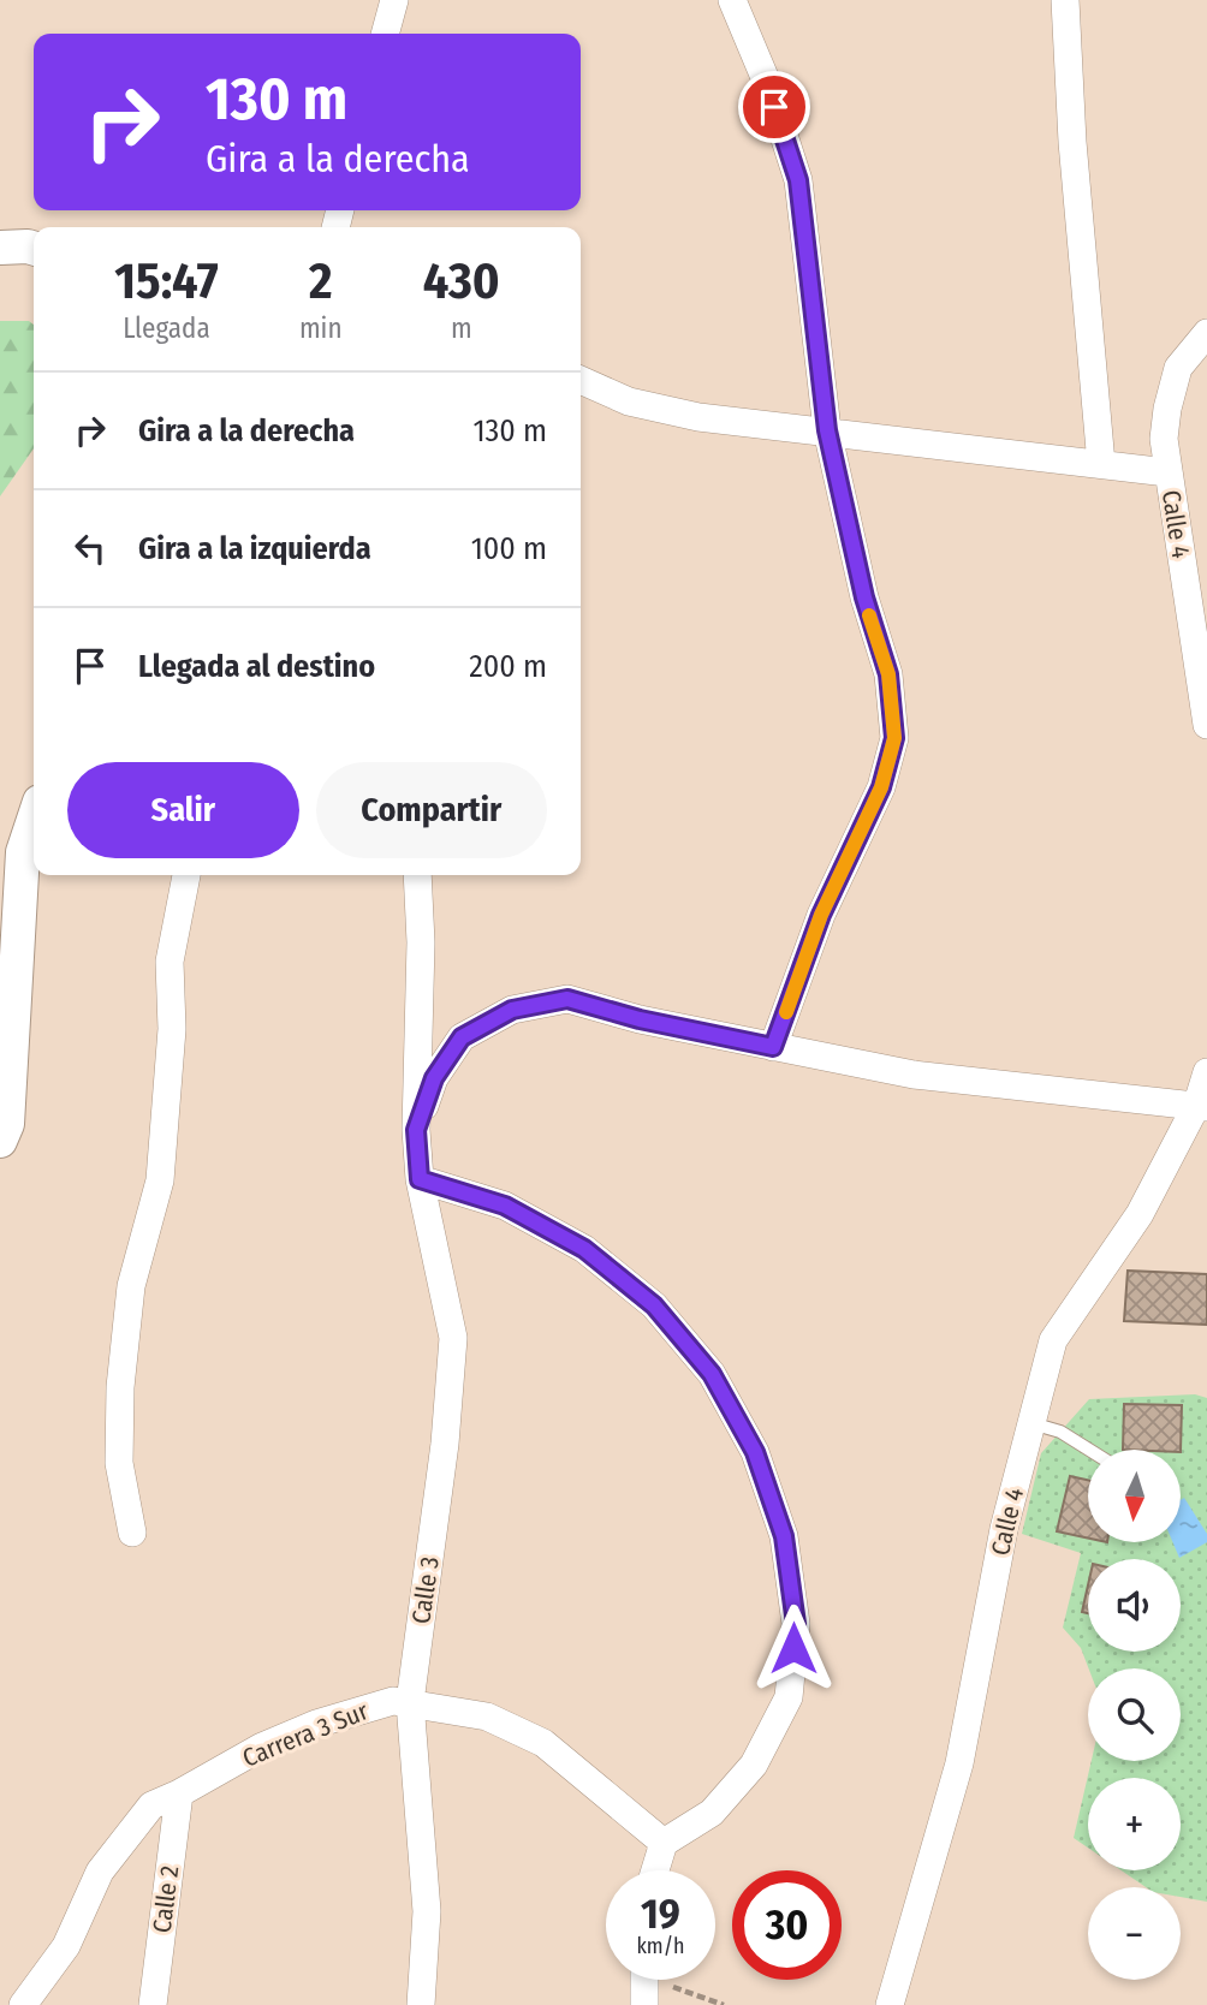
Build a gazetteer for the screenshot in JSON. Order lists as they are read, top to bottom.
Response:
{
  "streets": {
    "street": [
      "Calle 4",
      "Calle 3",
      "Carrera 3 Sur",
      "Calle 2"
    ]
  },
  "crossings": [
    ["Calle 3", "Carrera 3 Sur"],
    ["Carrera 3 Sur", "Calle 2"]
  ],
  "north": "bottom",
  "page": {
    "turn": ["130 m", "Gira a la derecha"],
    "eta": [
      "15:47",
      "Llegada",
      "2",
      "min",
      "430",
      "m"
    ],
    "list": [
      {
        "name": "Gira a la derecha",
        "value": "130 m"
      },
      {
        "name": "Gira a la izquierda",
        "value": "100 m"
      },
      {
        "name": "Llegada al destino",
        "value": "200 m"
      }
    ],
    "buttons": ["Salir", "Compartir"],
    "map_buttons": ["+", "−"],
    "speed": "19 km/h",
    "limit": "30"
  }
}
